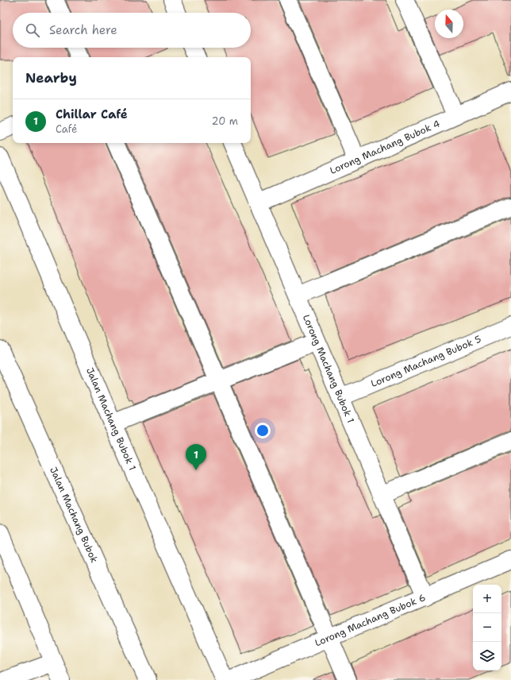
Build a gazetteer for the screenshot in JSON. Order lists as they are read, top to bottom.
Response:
{
  "streets": {
    "street": [
      "Lorong Machang Bubok 4",
      "Lorong Machang Bubok 5",
      "Lorong Machang Bubok 1",
      "Jalan Machang Bubok 1",
      "Jalan Machang Bubok",
      "Lorong Machang Bubok 6"
    ]
  },
  "crossings": [
    ["Lorong Machang Bubok 4", "Lorong Machang Bubok 1"],
    ["Lorong Machang Bubok 5", "Lorong Machang Bubok 1"],
    ["Lorong Machang Bubok 1", "Lorong Machang Bubok 6"]
  ],
  "north": "top",
  "page": {
    "search": "Search here",
    "heading": "Nearby",
    "list": [
      {
        "mark": "1",
        "name": "Chillar Café",
        "note": "Café",
        "value": "20 m"
      }
    ],
    "pins": "1",
    "map_buttons": ["+", "−"]
  }
}
